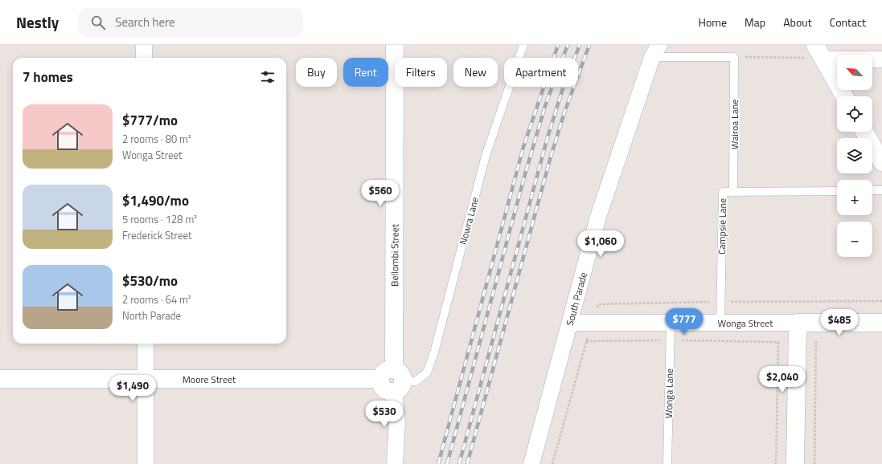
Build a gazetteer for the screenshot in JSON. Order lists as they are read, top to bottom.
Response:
{
  "streets": {
    "street": [
      "Bellombi Street",
      "South Parade",
      "Wonga Street",
      "Moore Street"
    ],
    "lane": [
      "Wairoa Lane",
      "Nowra Lane",
      "Campsie Lane",
      "Wonga Lane"
    ]
  },
  "crossings": [
    ["Wairoa Lane", "Campsie Lane"],
    ["Nowra Lane", "Bellombi Street"],
    ["Nowra Lane", "Moore Street"],
    ["Campsie Lane", "Wonga Street"],
    ["Bellombi Street", "Moore Street"],
    ["South Parade", "Wonga Street"],
    ["Wonga Street", "Wonga Lane"]
  ],
  "north": "top left",
  "page": {
    "header": "Nestly",
    "search": "Search here",
    "nav": [
      "Home",
      "Map",
      "About",
      "Contact"
    ],
    "map_buttons": ["+", "−"],
    "chip": [
      "Buy",
      "Rent",
      "Filters",
      "New",
      "Apartment"
    ],
    "heading": "7 homes",
    "list": [
      {
        "name": "$777/mo",
        "note": "2 rooms · 80 m² · Wonga Street"
      },
      {
        "name": "$1,490/mo",
        "note": "5 rooms · 128 m² · Frederick Street"
      },
      {
        "name": "$530/mo",
        "note": "2 rooms · 64 m² · North Parade"
      }
    ],
    "price": [
      "$560",
      "$1,060",
      "$777",
      "$485",
      "$2,040",
      "$1,490",
      "$530"
    ]
  }
}
